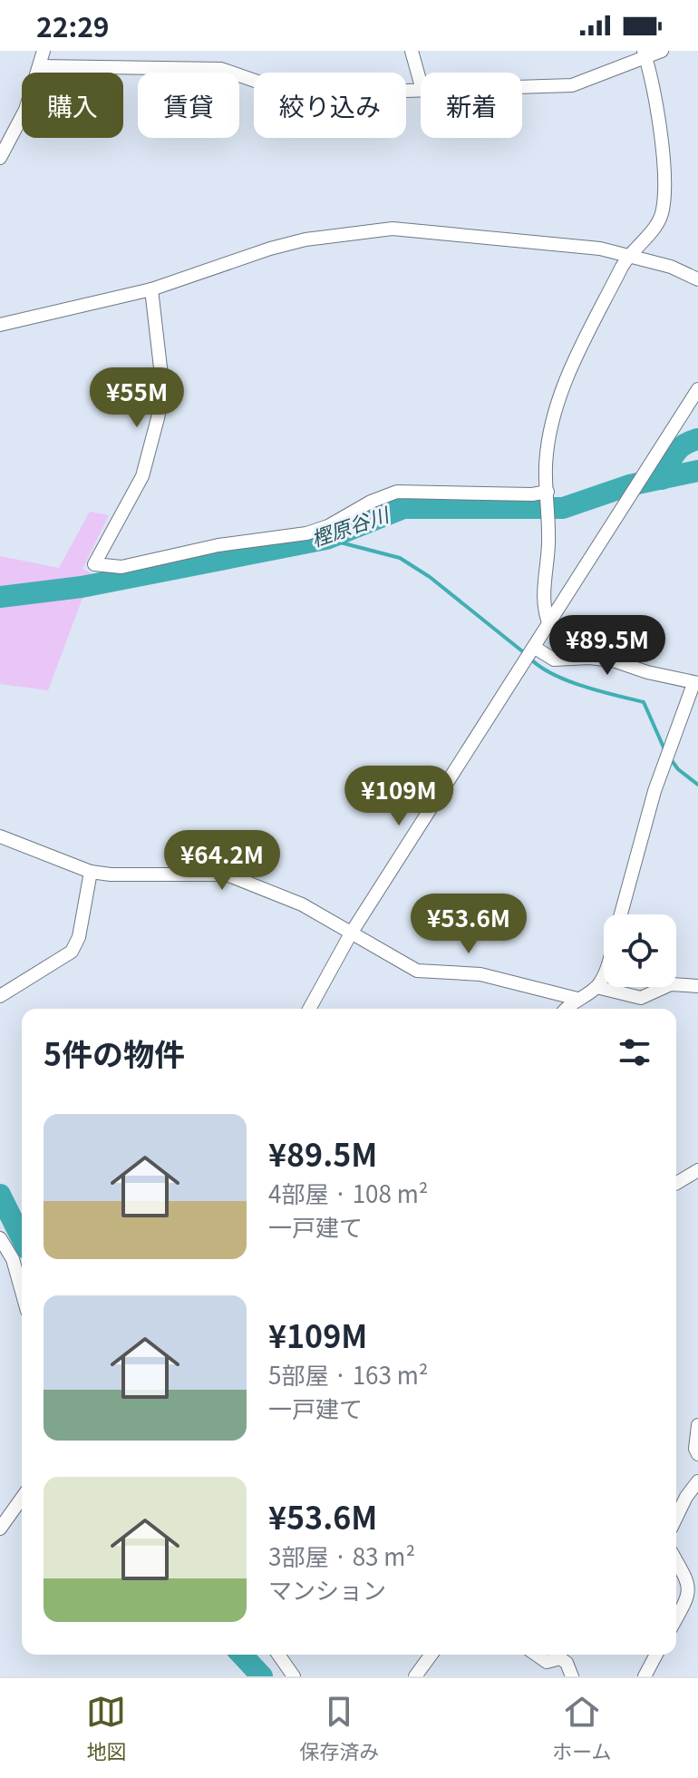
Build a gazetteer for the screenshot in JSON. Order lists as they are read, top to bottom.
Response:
{
  "water": ["樫原谷川"],
  "page": {
    "status": "22:29",
    "chip": [
      "購入",
      "賃貸",
      "絞り込み",
      "新着"
    ],
    "price": [
      "¥55M",
      "¥89.5M",
      "¥109M",
      "¥64.2M",
      "¥53.6M"
    ],
    "heading": "5件の物件",
    "list": [
      {
        "name": "¥89.5M",
        "note": "4部屋 · 108 m² · 一戸建て"
      },
      {
        "name": "¥109M",
        "note": "5部屋 · 163 m² · 一戸建て"
      },
      {
        "name": "¥53.6M",
        "note": "3部屋 · 83 m² · マンション"
      }
    ],
    "tabs": ["地図", "保存済み", "ホーム"]
  }
}
